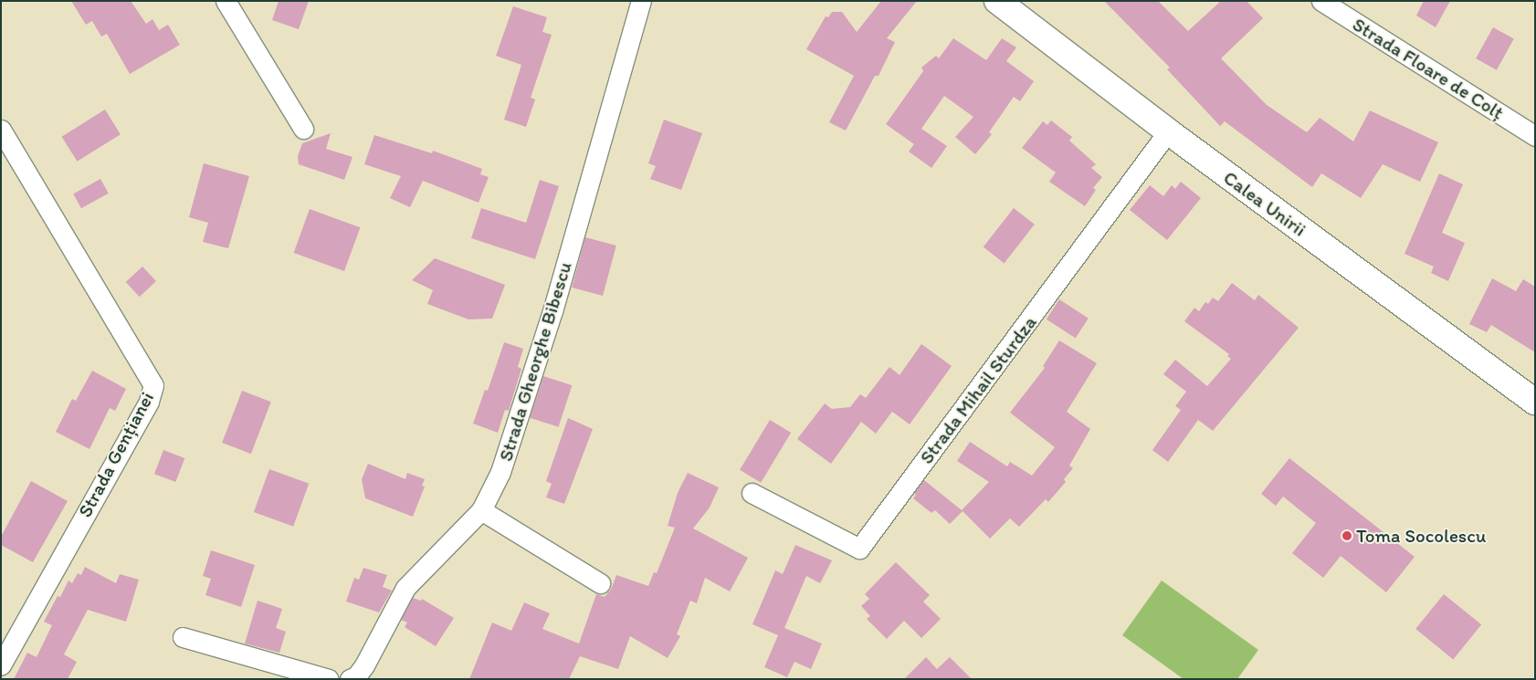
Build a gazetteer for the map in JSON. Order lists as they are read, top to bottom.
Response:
{
  "streets": {
    "main road": ["Calea Unirii"],
    "street": [
      "Strada Floare de Colț",
      "Strada Gheorghe Bibescu",
      "Strada Mihail Sturdza",
      "Strada Gențianei"
    ]
  },
  "crossings": [
    ["Calea Unirii", "Strada Mihail Sturdza"]
  ],
  "places": ["Toma Socolescu"]
}
